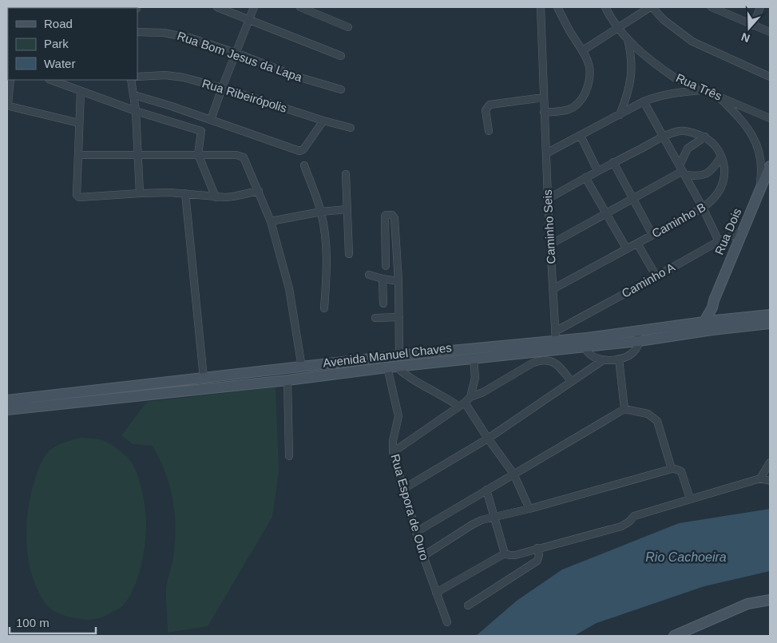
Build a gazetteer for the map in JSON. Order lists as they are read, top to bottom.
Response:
{
  "streets": {
    "main road": ["Rua Dois", "Avenida Manuel Chaves"],
    "street": [
      "Rua Bom Jesus da Lapa",
      "Rua Três",
      "Rua Ribeirópolis",
      "Caminho B",
      "Caminho Seis",
      "Caminho A",
      "Rua Espora de Ouro"
    ]
  },
  "crossings": [
    ["Caminho B", "Caminho Seis"],
    ["Caminho Seis", "Caminho A"],
    ["Caminho Seis", "Avenida Manuel Chaves"],
    ["Rua Dois", "Caminho A"],
    ["Rua Dois", "Avenida Manuel Chaves"],
    ["Caminho A", "Avenida Manuel Chaves"],
    ["Avenida Manuel Chaves", "Rua Espora de Ouro"]
  ],
  "water": ["Rio Cachoeira"],
  "legend": ["Road", "Park", "Water"],
  "scale_bar": "100 m",
  "north": "bottom"
}
